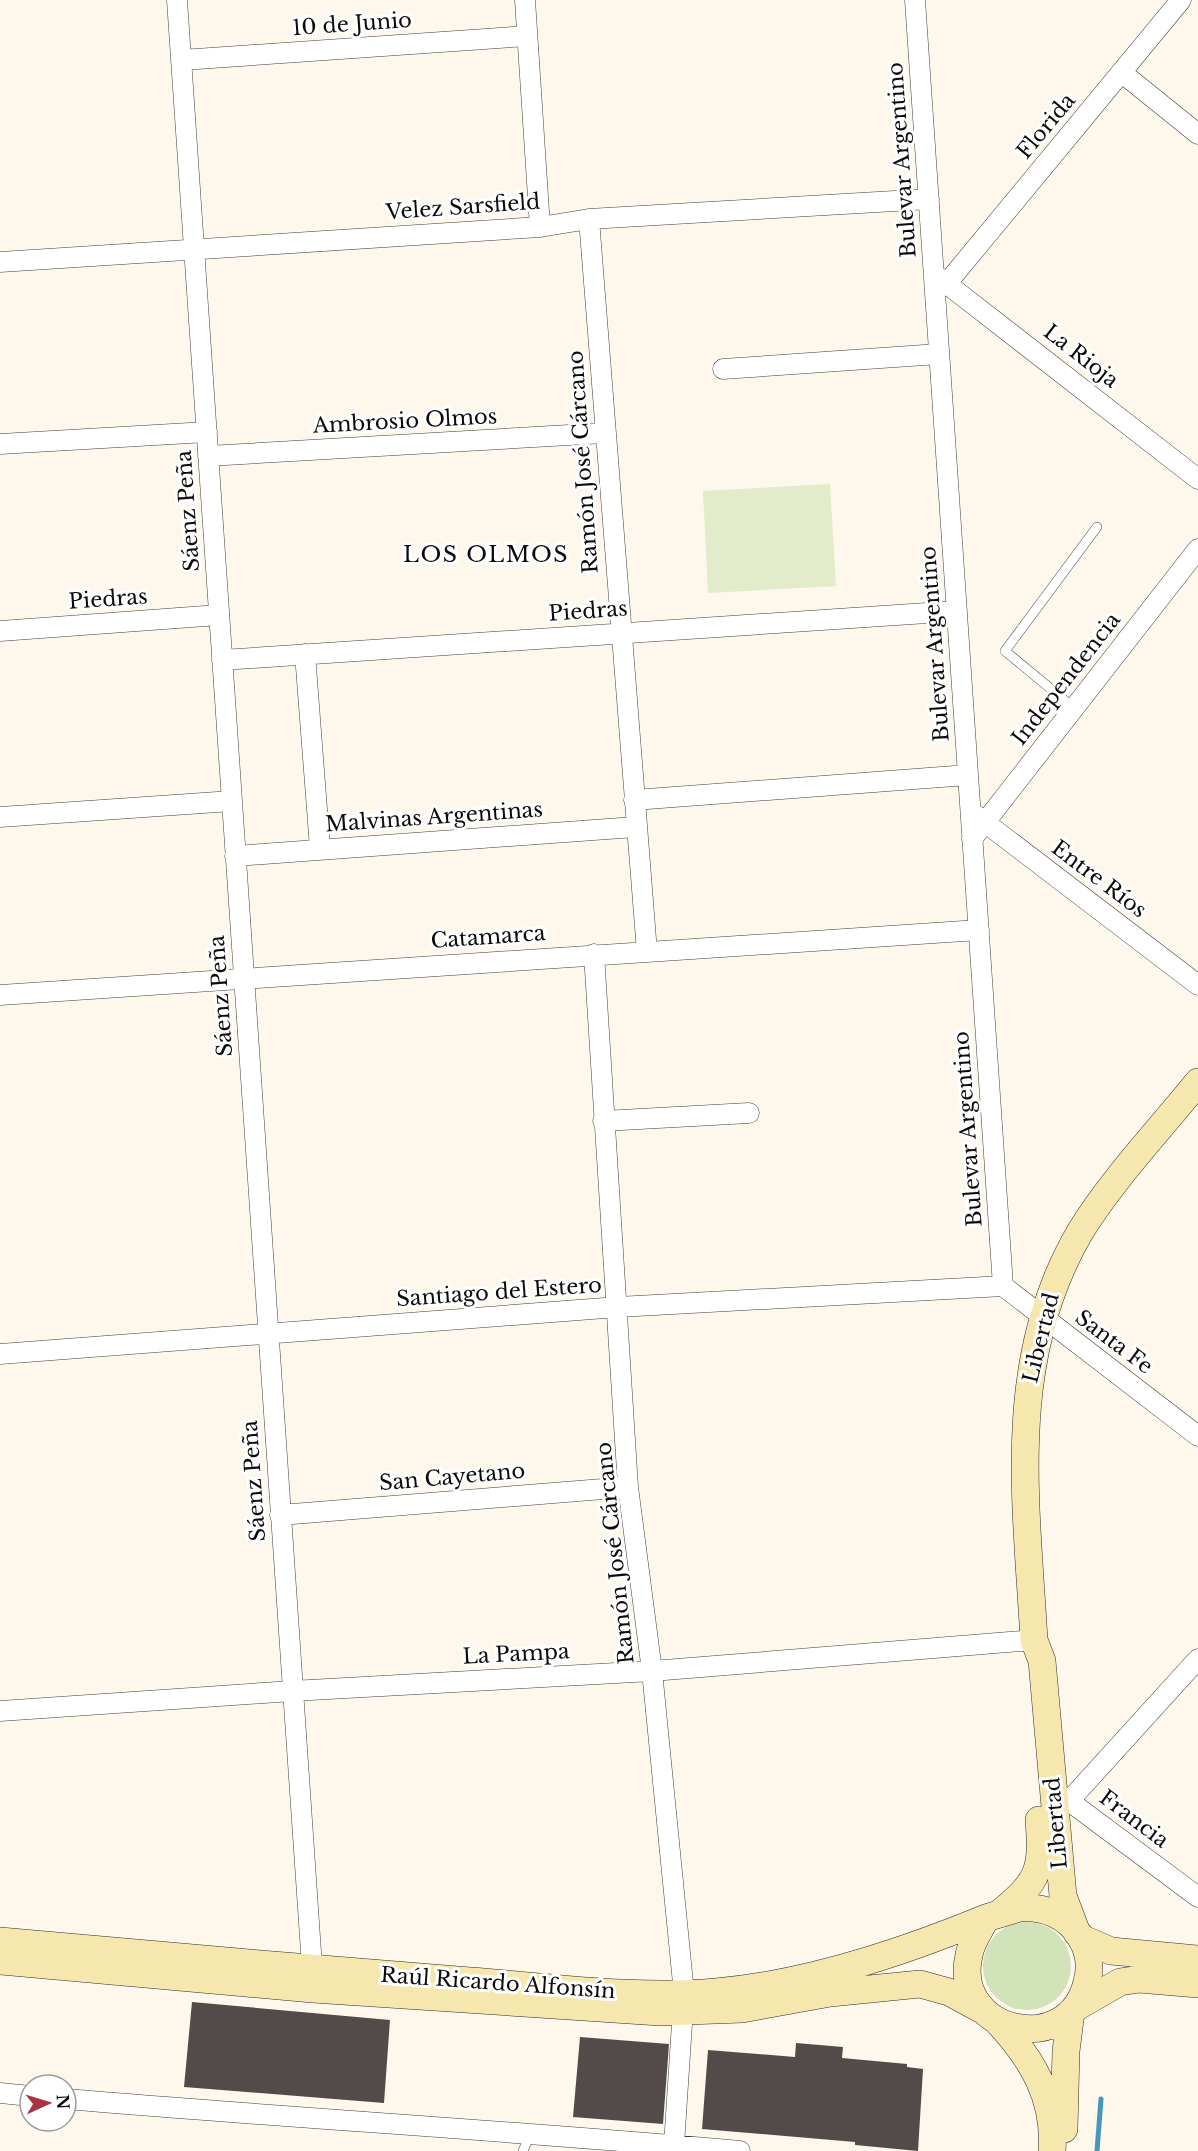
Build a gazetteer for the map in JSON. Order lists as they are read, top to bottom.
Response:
{
  "streets": {
    "main road": ["Libertad", "Raúl Ricardo Alfonsín"],
    "street": [
      "10 de Junio",
      "Florida",
      "Bulevar Argentino",
      "Velez Sarsfield",
      "La Rioja",
      "Ambrosio Olmos",
      "Ramón José Cárcano",
      "Sáenz Peña",
      "Piedras",
      "Independencia",
      "Malvinas Argentinas",
      "Entre Ríos",
      "Catamarca",
      "Santiago del Estero",
      "Santa Fe",
      "San Cayetano",
      "La Pampa",
      "Francia"
    ]
  },
  "crossings": [
    ["10 de Junio", "Sáenz Peña"],
    ["Florida", "Bulevar Argentino"],
    ["Florida", "La Rioja"],
    ["Bulevar Argentino", "Velez Sarsfield"],
    ["Bulevar Argentino", "La Rioja"],
    ["Bulevar Argentino", "Piedras"],
    ["Bulevar Argentino", "Independencia"],
    ["Bulevar Argentino", "Entre Ríos"],
    ["Bulevar Argentino", "Catamarca"],
    ["Bulevar Argentino", "Santiago del Estero"],
    ["Bulevar Argentino", "Santa Fe"],
    ["Velez Sarsfield", "Ramón José Cárcano"],
    ["Velez Sarsfield", "Sáenz Peña"],
    ["Ambrosio Olmos", "Ramón José Cárcano"],
    ["Ambrosio Olmos", "Sáenz Peña"],
    ["Ramón José Cárcano", "Piedras"],
    ["Ramón José Cárcano", "Malvinas Argentinas"],
    ["Ramón José Cárcano", "Catamarca"],
    ["Ramón José Cárcano", "Santiago del Estero"],
    ["Ramón José Cárcano", "San Cayetano"],
    ["Ramón José Cárcano", "La Pampa"],
    ["Ramón José Cárcano", "Raúl Ricardo Alfonsín"],
    ["Sáenz Peña", "Piedras"],
    ["Sáenz Peña", "Malvinas Argentinas"],
    ["Sáenz Peña", "Catamarca"],
    ["Sáenz Peña", "Santiago del Estero"],
    ["Sáenz Peña", "San Cayetano"],
    ["Sáenz Peña", "La Pampa"],
    ["Sáenz Peña", "Raúl Ricardo Alfonsín"],
    ["Independencia", "Entre Ríos"],
    ["Santiago del Estero", "Santa Fe"],
    ["Libertad", "Santa Fe"],
    ["Libertad", "La Pampa"],
    ["Libertad", "Francia"],
    ["Libertad", "Raúl Ricardo Alfonsín"]
  ],
  "districts": ["LOS OLMOS"],
  "north": "right"
}
